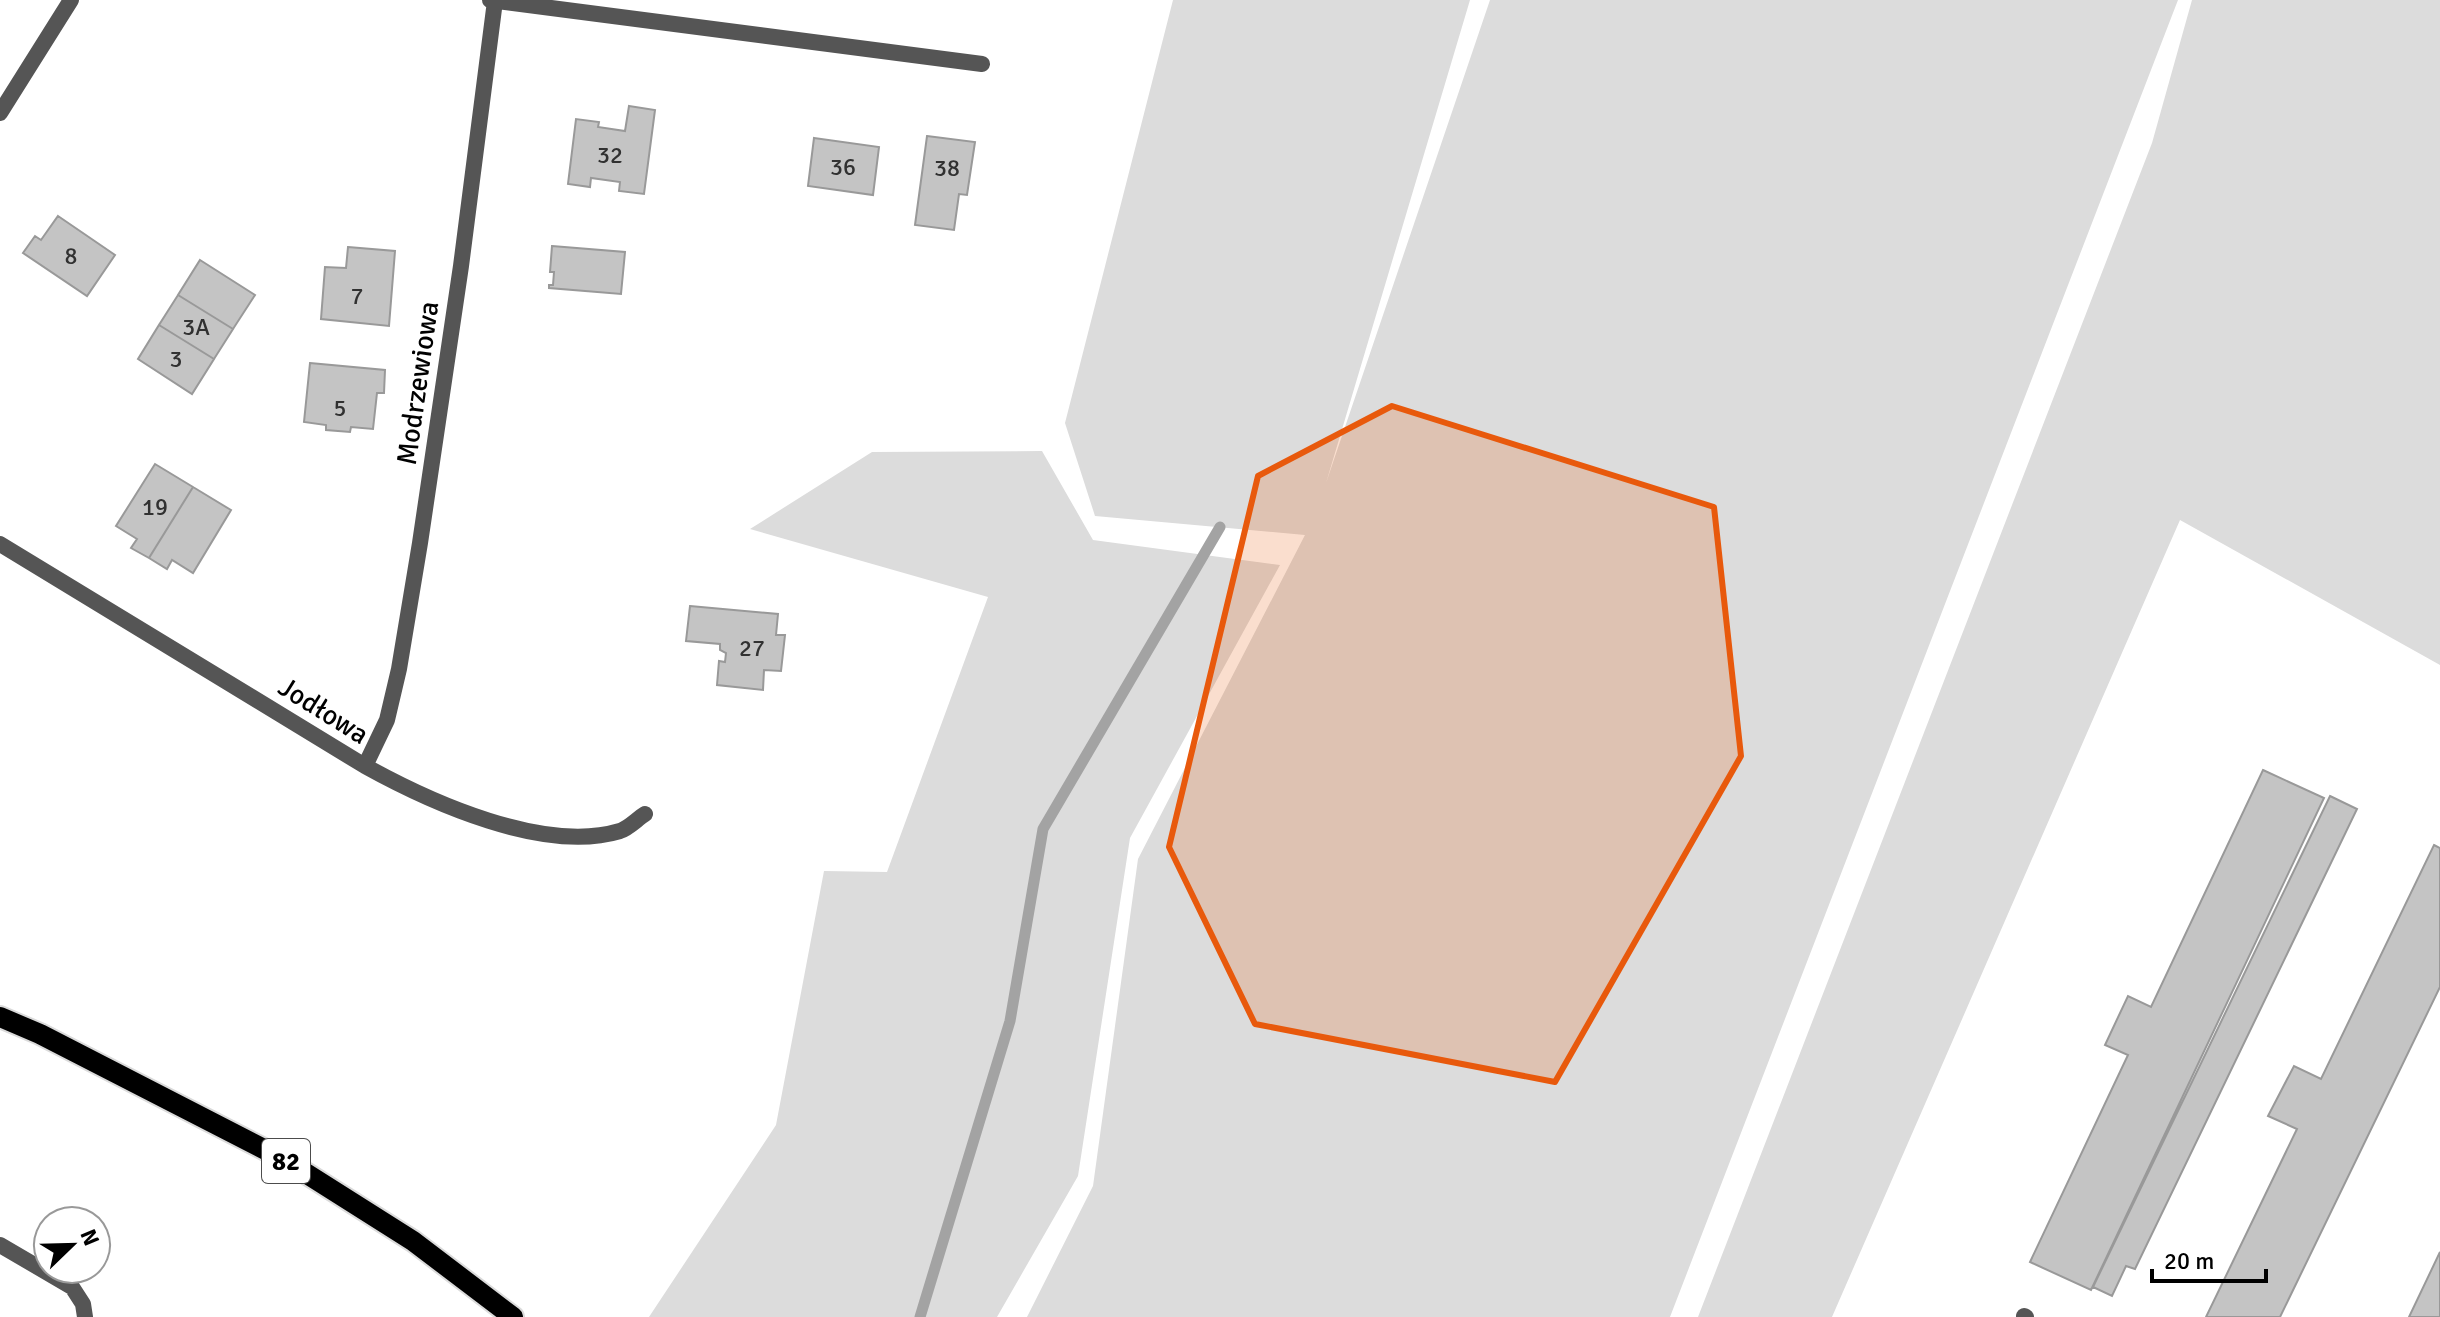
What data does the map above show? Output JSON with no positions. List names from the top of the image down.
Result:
{
  "streets": {
    "main road": ["82"],
    "street": ["Modrzewiowa", "Jodłowa"]
  },
  "crossings": [
    ["Modrzewiowa", "Jodłowa"]
  ],
  "house_numbers": [
    "32",
    "36",
    "38",
    "8",
    "7",
    "3A",
    "3",
    "5",
    "19",
    "27"
  ],
  "scale_bar": "20 m",
  "north": "top right"
}
